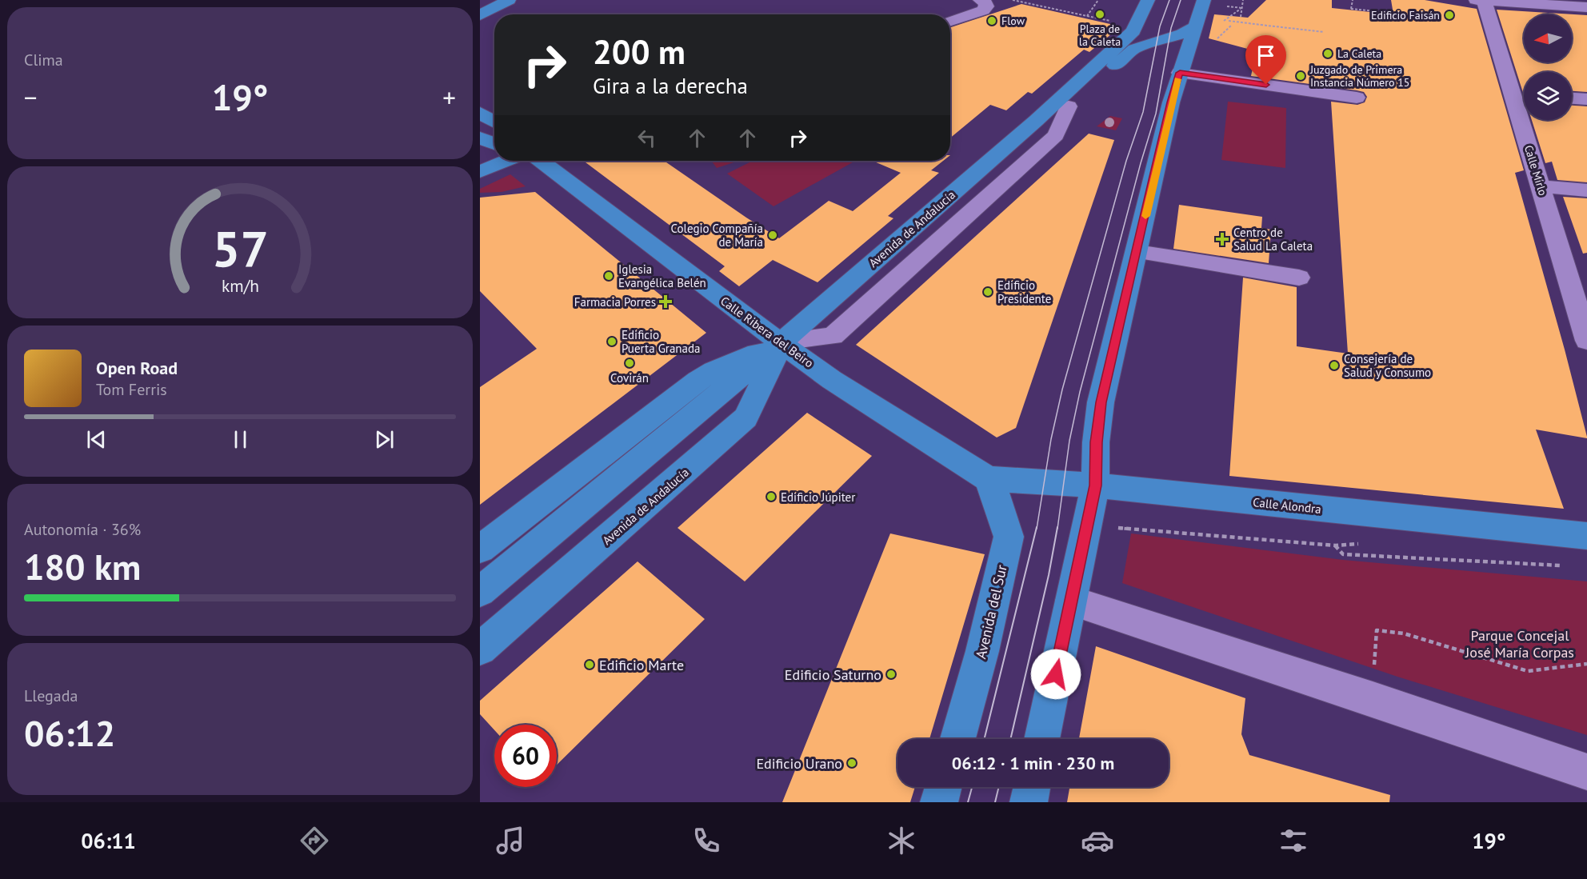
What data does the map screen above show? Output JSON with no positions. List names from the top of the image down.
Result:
{
  "streets": {
    "main road": [
      "Avenida de Andalucía",
      "Calle Ribera del Beiro",
      "Calle Alondra",
      "Avenida del Sur"
    ],
    "street": ["Calle Mirlo"]
  },
  "crossings": [
    ["Avenida de Andalucía", "Calle Ribera del Beiro"],
    ["Calle Ribera del Beiro", "Calle Alondra"],
    ["Calle Ribera del Beiro", "Avenida del Sur"],
    ["Calle Alondra", "Avenida del Sur"]
  ],
  "parks": ["Parque Concejal José María Corpas"],
  "places": {
    "other": [
      "Plaza de la Caleta",
      "Edificio Faisán",
      "Flow",
      "La Caleta",
      "Juzgado de Primera Instancia Número 15",
      "Colegio Compañía de María",
      "Iglesia Evangélica Belén",
      "Edificio Presidente",
      "Edificio Puerta Granada",
      "Covirán",
      "Consejería de Salud y Consumo",
      "Edificio Júpiter",
      "Edificio Marte",
      "Edificio Saturno",
      "Edificio Urano"
    ],
    "health": ["Centro de Salud La Caleta", "Farmacia Porres"]
  },
  "north": "left",
  "page": {
    "tile": [
      "Clima",
      ["Autonomía · 36%", "180 km"],
      ["Llegada", "06:12"]
    ],
    "turn": ["200 m", "Gira a la derecha"],
    "heat": ["−", "19°", "+"],
    "song": ["Open Road", "Tom Ferris"],
    "limit": "60",
    "trip": "06:12 · 1 min · 230 m",
    "tabs": ["06:11", "19°"],
    "gauge": ["57", "km/h"]
  }
}
